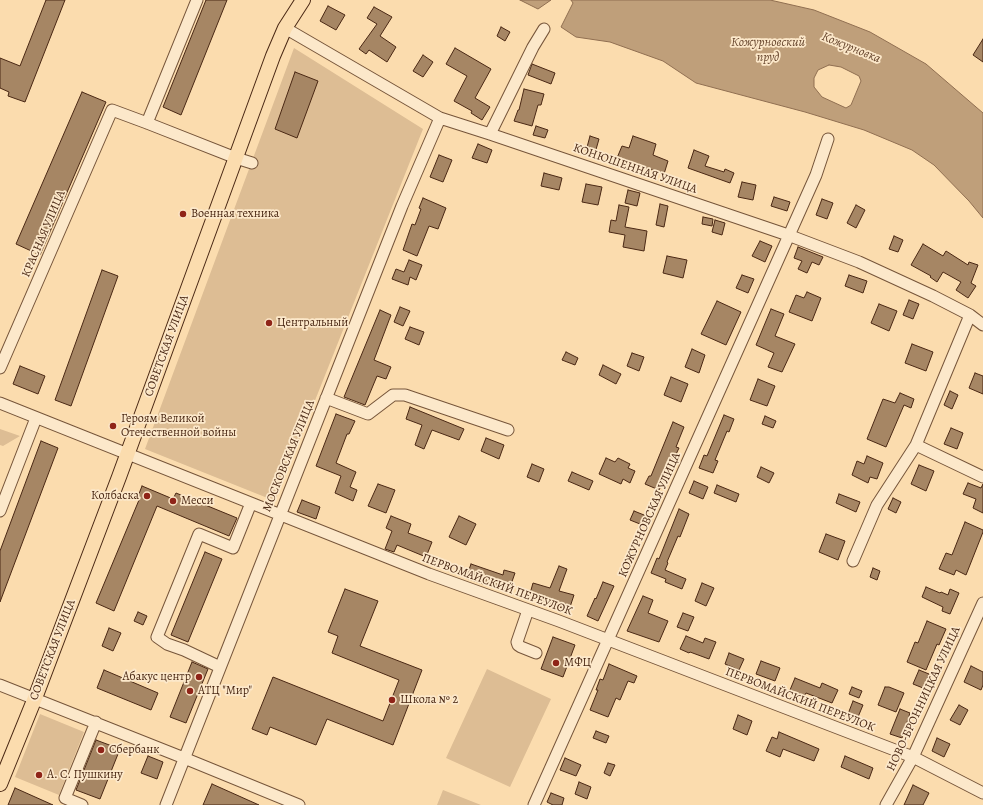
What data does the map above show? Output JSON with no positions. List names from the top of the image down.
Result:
{
  "streets": {
    "main road": ["СОВЕТСКАЯ УЛИЦА"],
    "street": [
      "КОНЮШЕННАЯ УЛИЦА",
      "КРАСНАЯ УЛИЦА",
      "МОСКОВСКАЯ УЛИЦА",
      "КОЖУРНОВСКАЯ УЛИЦА",
      "ПЕРВОМАЙСКИЙ ПЕРЕУЛОК",
      "НОВО-БРОННИЦКАЯ УЛИЦА"
    ]
  },
  "crossings": [
    ["КОНЮШЕННАЯ УЛИЦА", "СОВЕТСКАЯ УЛИЦА"],
    ["КОНЮШЕННАЯ УЛИЦА", "МОСКОВСКАЯ УЛИЦА"],
    ["КОНЮШЕННАЯ УЛИЦА", "КОЖУРНОВСКАЯ УЛИЦА"],
    ["СОВЕТСКАЯ УЛИЦА", "ПЕРВОМАЙСКИЙ ПЕРЕУЛОК"],
    ["МОСКОВСКАЯ УЛИЦА", "ПЕРВОМАЙСКИЙ ПЕРЕУЛОК"],
    ["КОЖУРНОВСКАЯ УЛИЦА", "ПЕРВОМАЙСКИЙ ПЕРЕУЛОК"],
    ["ПЕРВОМАЙСКИЙ ПЕРЕУЛОК", "НОВО-БРОННИЦКАЯ УЛИЦА"]
  ],
  "water": ["Кожурновский пруд", "Кожурновка"],
  "places": [
    "Военная техника",
    "Центральный",
    "Героям Великой Отечественной войны",
    "Колбаска",
    "Месси",
    "МФЦ",
    "Абакус центр",
    "АТЦ \"Мир\"",
    "Школа № 2",
    "Сбербанк",
    "А. С. Пушкину"
  ]
}
